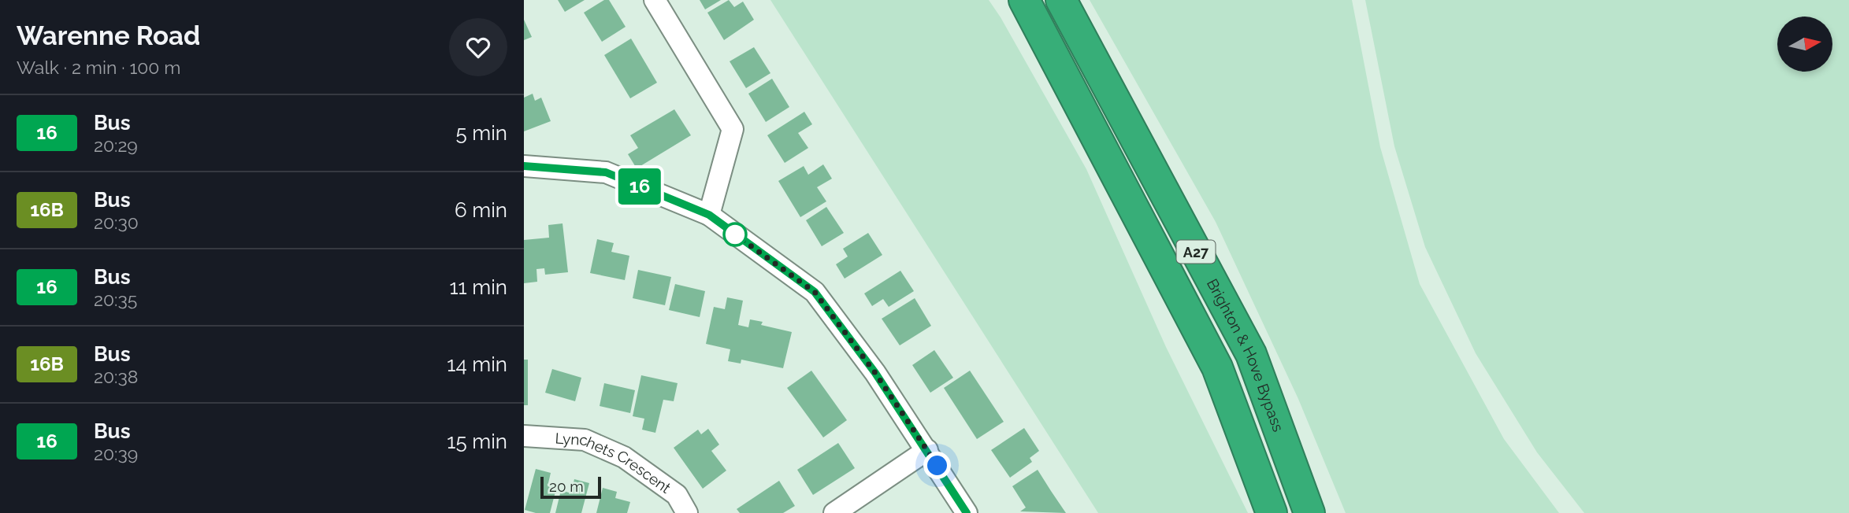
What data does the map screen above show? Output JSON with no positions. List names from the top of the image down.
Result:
{
  "streets": {
    "highway": ["A27", "Brighton & Hove Bypass"],
    "street": ["Lynchets Crescent"]
  },
  "lines": ["bus line 16"],
  "scale_bar": "20 m",
  "north": "right",
  "page": {
    "heading": ["Warenne Road", "Walk · 2 min · 100 m"],
    "on_map": "16",
    "list": [
      {
        "mark": "16",
        "name": "Bus",
        "note": "20:29",
        "value": "5 min"
      },
      {
        "mark": "16B",
        "name": "Bus",
        "note": "20:30",
        "value": "6 min"
      },
      {
        "mark": "16",
        "name": "Bus",
        "note": "20:35",
        "value": "11 min"
      },
      {
        "mark": "16B",
        "name": "Bus",
        "note": "20:38",
        "value": "14 min"
      },
      {
        "mark": "16",
        "name": "Bus",
        "note": "20:39",
        "value": "15 min"
      }
    ],
    "scale": "20 m"
  }
}
